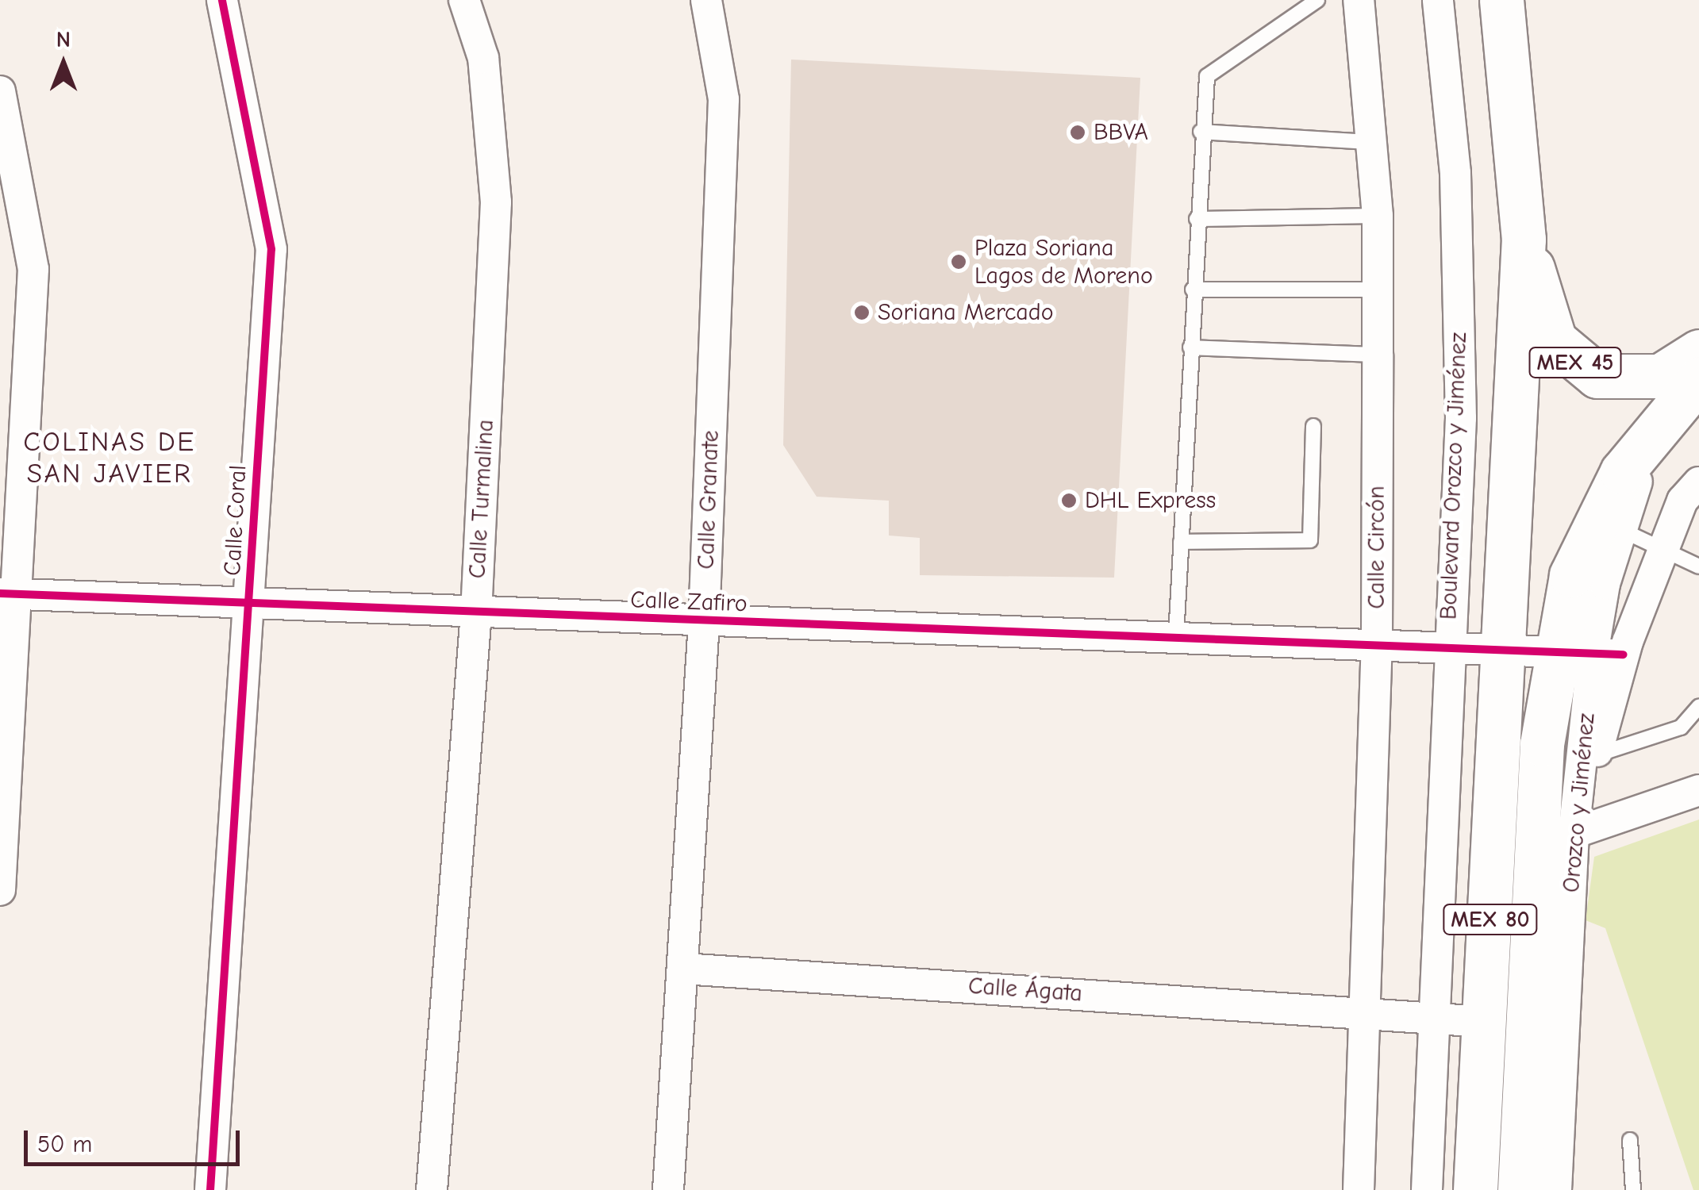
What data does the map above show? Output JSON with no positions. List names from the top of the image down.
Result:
{
  "streets": {
    "highway": ["MEX 45", "Orozco y Jiménez", "MEX 80"],
    "street": [
      "Boulevard Orozco y Jiménez",
      "Calle Turmalina",
      "Calle Granate",
      "Calle Coral",
      "Calle Circón",
      "Calle Zafiro",
      "Calle Ágata"
    ]
  },
  "crossings": [
    ["MEX 45", "MEX 80"],
    ["Boulevard Orozco y Jiménez", "Calle Zafiro"],
    ["Boulevard Orozco y Jiménez", "Calle Ágata"],
    ["Calle Turmalina", "Calle Zafiro"],
    ["Calle Granate", "Calle Zafiro"],
    ["Calle Granate", "Calle Ágata"],
    ["Calle Coral", "Calle Zafiro"],
    ["Calle Circón", "Calle Zafiro"],
    ["Calle Circón", "Calle Ágata"],
    ["Calle Zafiro", "Orozco y Jiménez"],
    ["Calle Zafiro", "MEX 80"],
    ["Orozco y Jiménez", "MEX 80"],
    ["MEX 80", "Calle Ágata"]
  ],
  "districts": ["COLINAS DE SAN JAVIER"],
  "places": [
    "BBVA",
    "Plaza Soriana Lagos de Moreno",
    "Soriana Mercado",
    "DHL Express"
  ],
  "scale_bar": "50 m",
  "north": "top"
}
